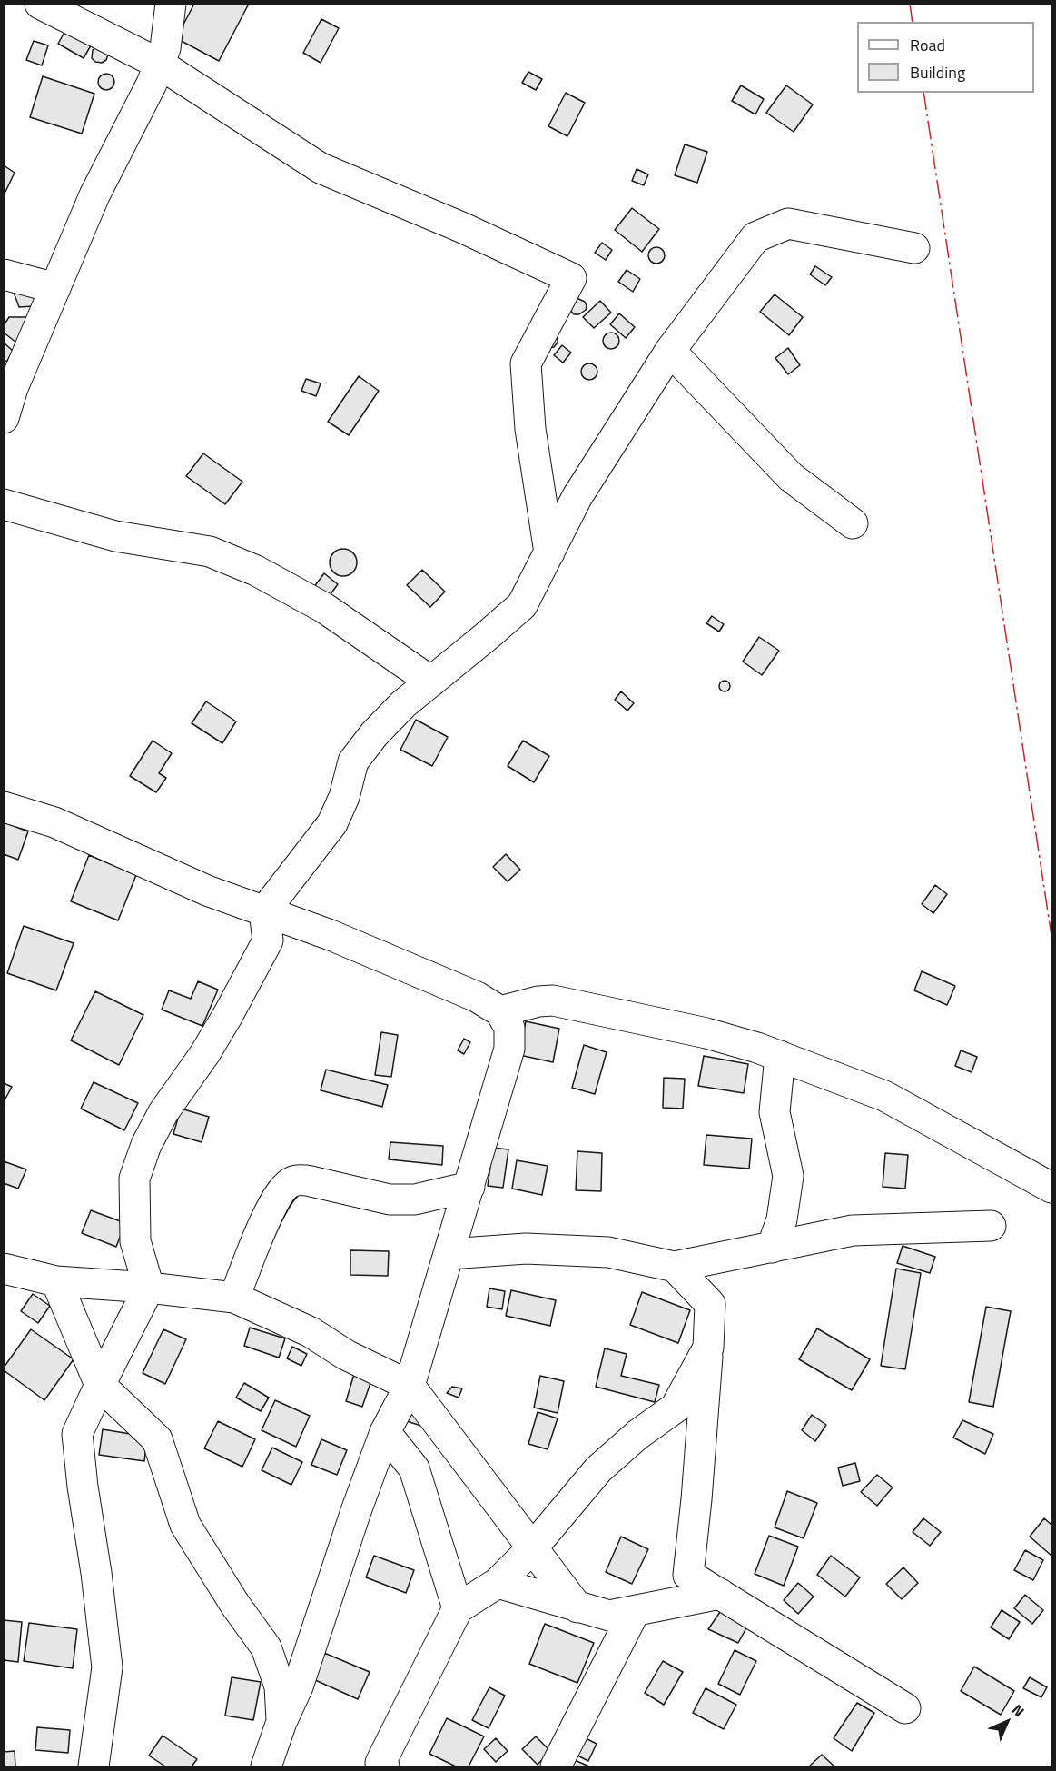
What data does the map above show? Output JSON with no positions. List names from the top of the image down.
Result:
{
  "legend": ["Road", "Building"],
  "north": "top right"
}
